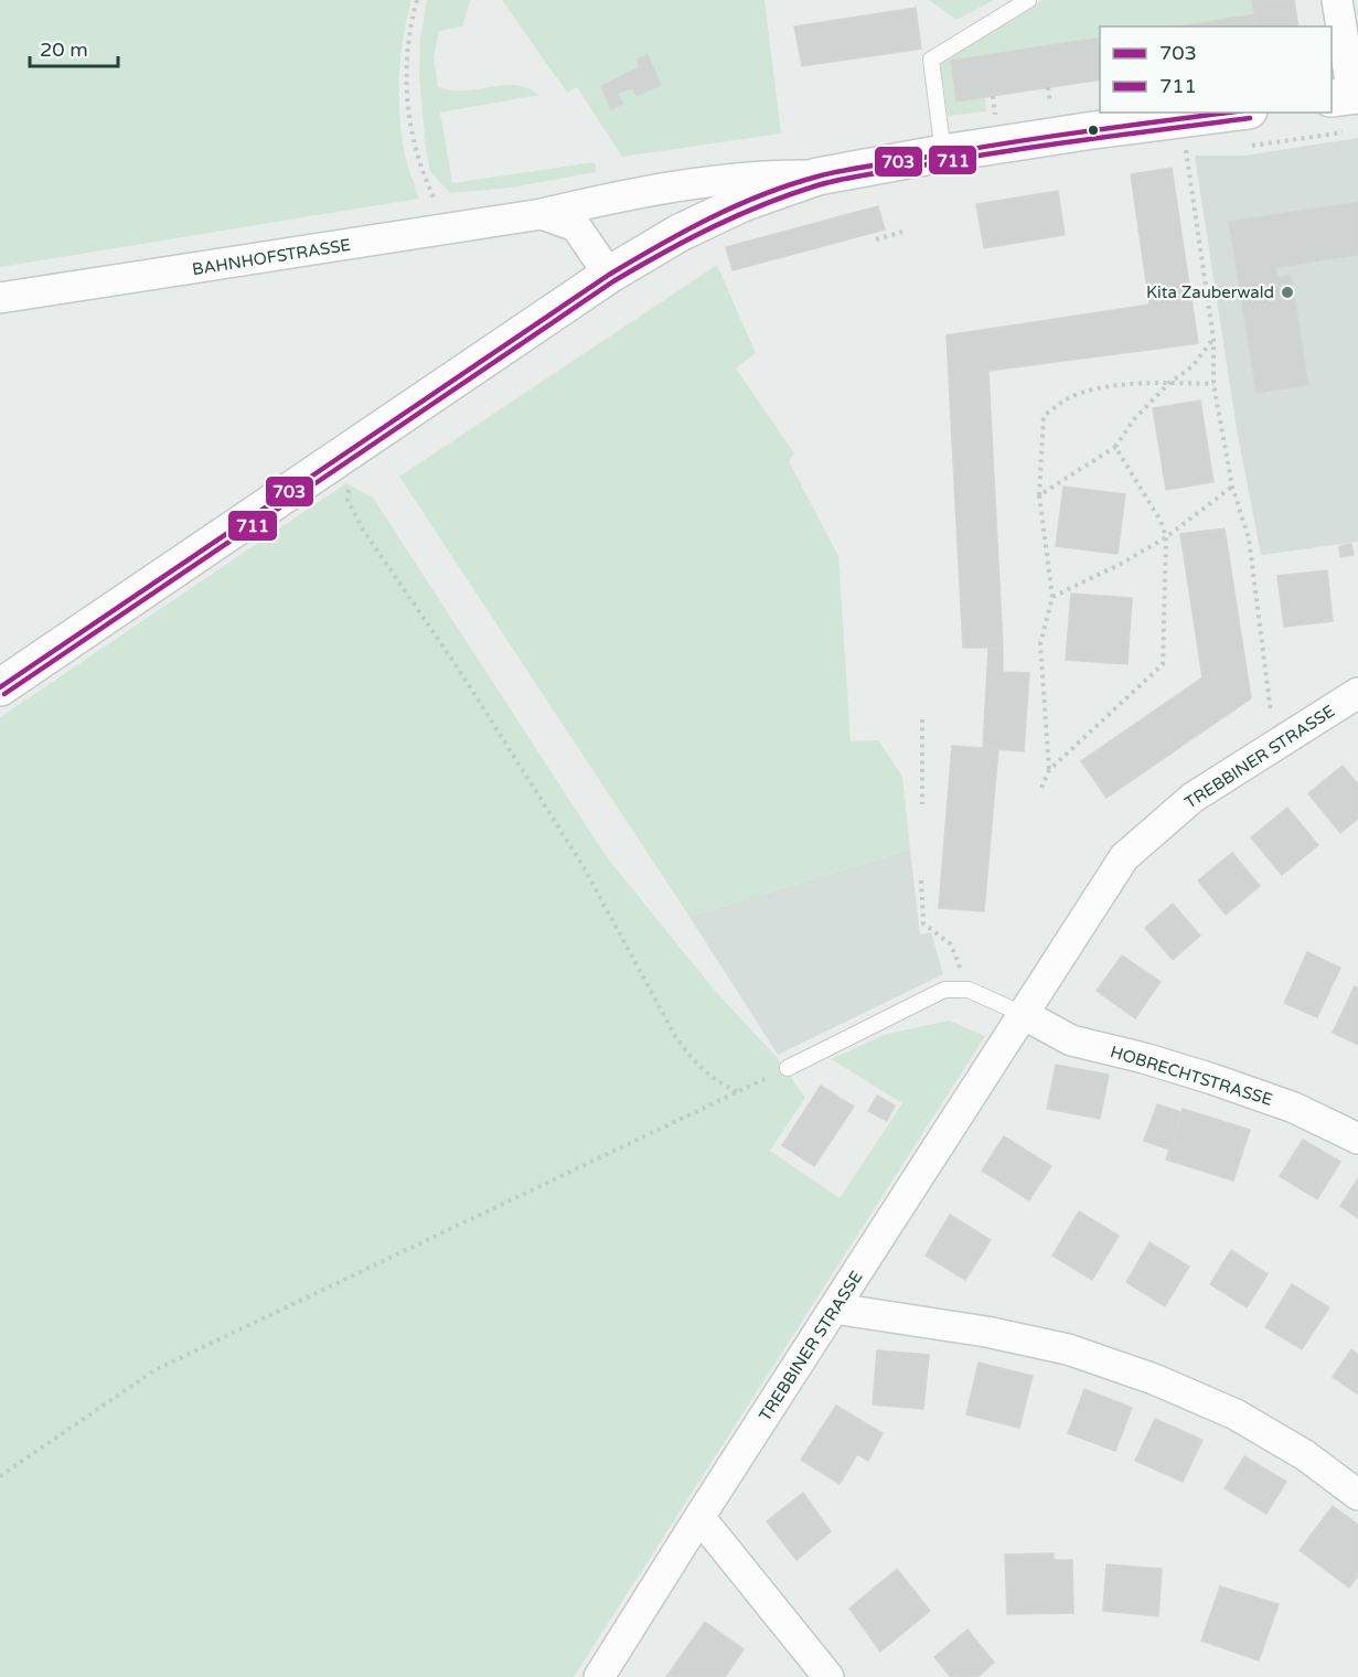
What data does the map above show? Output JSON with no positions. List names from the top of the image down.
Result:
{
  "streets": {
    "main road": ["BAHNHOFSTRASSE"],
    "street": ["TREBBINER STRASSE", "HOBRECHTSTRASSE"]
  },
  "crossings": [
    ["TREBBINER STRASSE", "HOBRECHTSTRASSE"]
  ],
  "places": ["Kita Zauberwald"],
  "lines": ["transit line 703", "transit line 711"],
  "legend": ["703", "711"],
  "scale_bar": "20 m"
}
